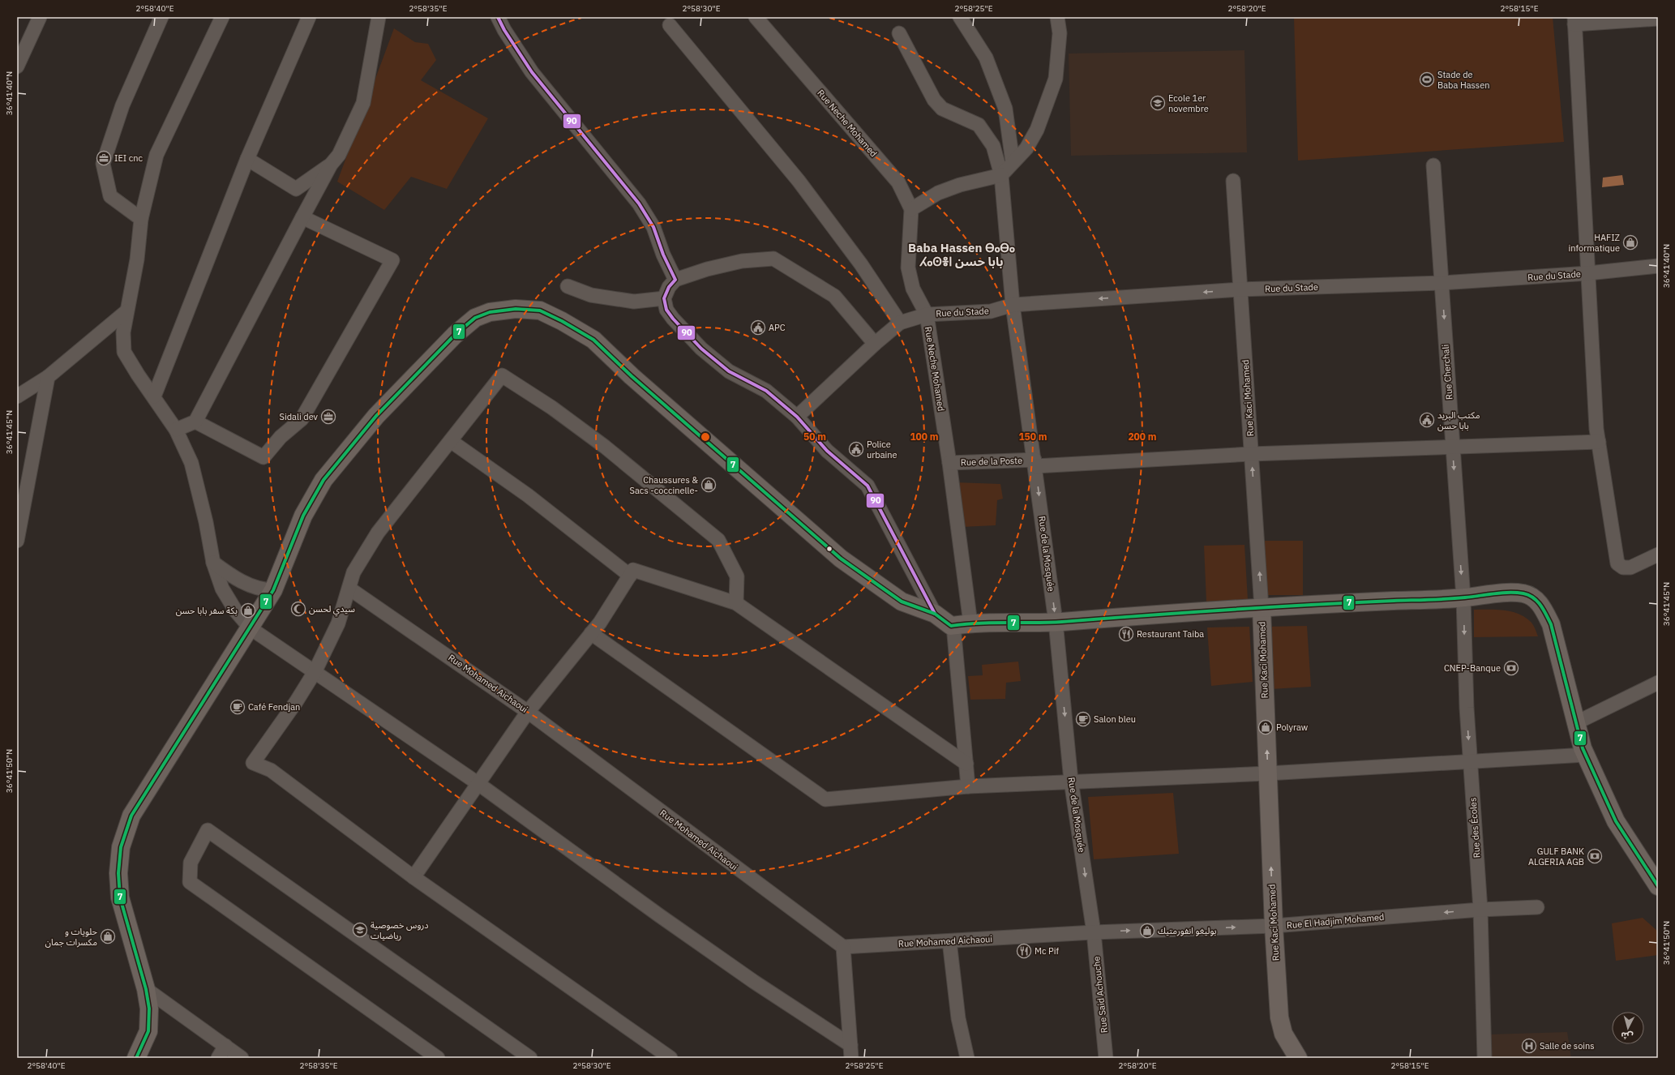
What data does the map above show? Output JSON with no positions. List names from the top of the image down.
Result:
{
  "streets": {
    "main road": ["Rue Kaci Mohamed"],
    "street": [
      "Rue Neche Mohamed",
      "Rue du Stade",
      "Rue Cherchali",
      "Rue de la Poste",
      "Rue de la Mosquée",
      "Rue Mohamed Aichaoui",
      "Rue des Écoles",
      "Rue El Hadjim Mohamed",
      "Rue Said Achouche"
    ]
  },
  "crossings": [
    ["Rue Neche Mohamed", "Rue du Stade"],
    ["Rue Neche Mohamed", "Rue de la Poste"],
    ["Rue du Stade", "Rue Cherchali"],
    ["Rue du Stade", "Rue Kaci Mohamed"],
    ["Rue du Stade", "Rue de la Mosquée"],
    ["Rue Cherchali", "Rue de la Poste"],
    ["Rue Cherchali", "Rue des Écoles"],
    ["Rue Kaci Mohamed", "Rue de la Poste"],
    ["Rue Kaci Mohamed", "Rue El Hadjim Mohamed"],
    ["Rue de la Poste", "Rue de la Mosquée"],
    ["Rue de la Mosquée", "Rue Mohamed Aichaoui"],
    ["Rue de la Mosquée", "Rue El Hadjim Mohamed"],
    ["Rue de la Mosquée", "Rue Said Achouche"],
    ["Rue Mohamed Aichaoui", "Rue El Hadjim Mohamed"],
    ["Rue Mohamed Aichaoui", "Rue Said Achouche"],
    ["Rue des Écoles", "Rue El Hadjim Mohamed"],
    ["Rue El Hadjim Mohamed", "Rue Said Achouche"]
  ],
  "one_way": ["Rue Cherchali", "Rue Kaci Mohamed", "Rue de la Mosquée"],
  "districts": ["Baba Hassen ⴱⴰⴱⴰ ⵃⴰⵙⴻⵏ بابا حسن"],
  "places": {
    "sports": ["Stade de Baba Hassen"],
    "school or university": ["Ecole 1er novembre", "دروس خصوصية رياضيات"],
    "office": ["IEI cnc", "Sidali dev"],
    "shop": [
      "HAFIZ informatique",
      "Chaussures & Sacs -coccinelle-",
      "بكة سفر بابا حسن",
      "Polyraw",
      "بوليغو انفورمتيك",
      "حلويات و مكسرات جمان"
    ],
    "public building": ["APC", "مكتب البريد بابا حسن", "Police urbaine"],
    "mosque": ["سيدي لحسن"],
    "restaurant": ["Restaurant Taiba", "Mc Pif"],
    "bank": ["CNEP-Banque", "GULF BANK ALGERIA AGB"],
    "cafe": ["Café Fendjan", "Salon bleu"],
    "hospital": ["Salle de soins"]
  },
  "lines": ["transit line 90", "transit line 7"],
  "north": "bottom",
  "coordinates": [
    "2°58'40\"E",
    "2°58'35\"E",
    "2°58'30\"E",
    "2°58'25\"E",
    "2°58'20\"E",
    "2°58'15\"E",
    "36°41'40\"N",
    "36°41'45\"N",
    "36°41'50\"N"
  ],
  "rings": [
    "50 m",
    "100 m",
    "150 m",
    "200 m"
  ]
}
